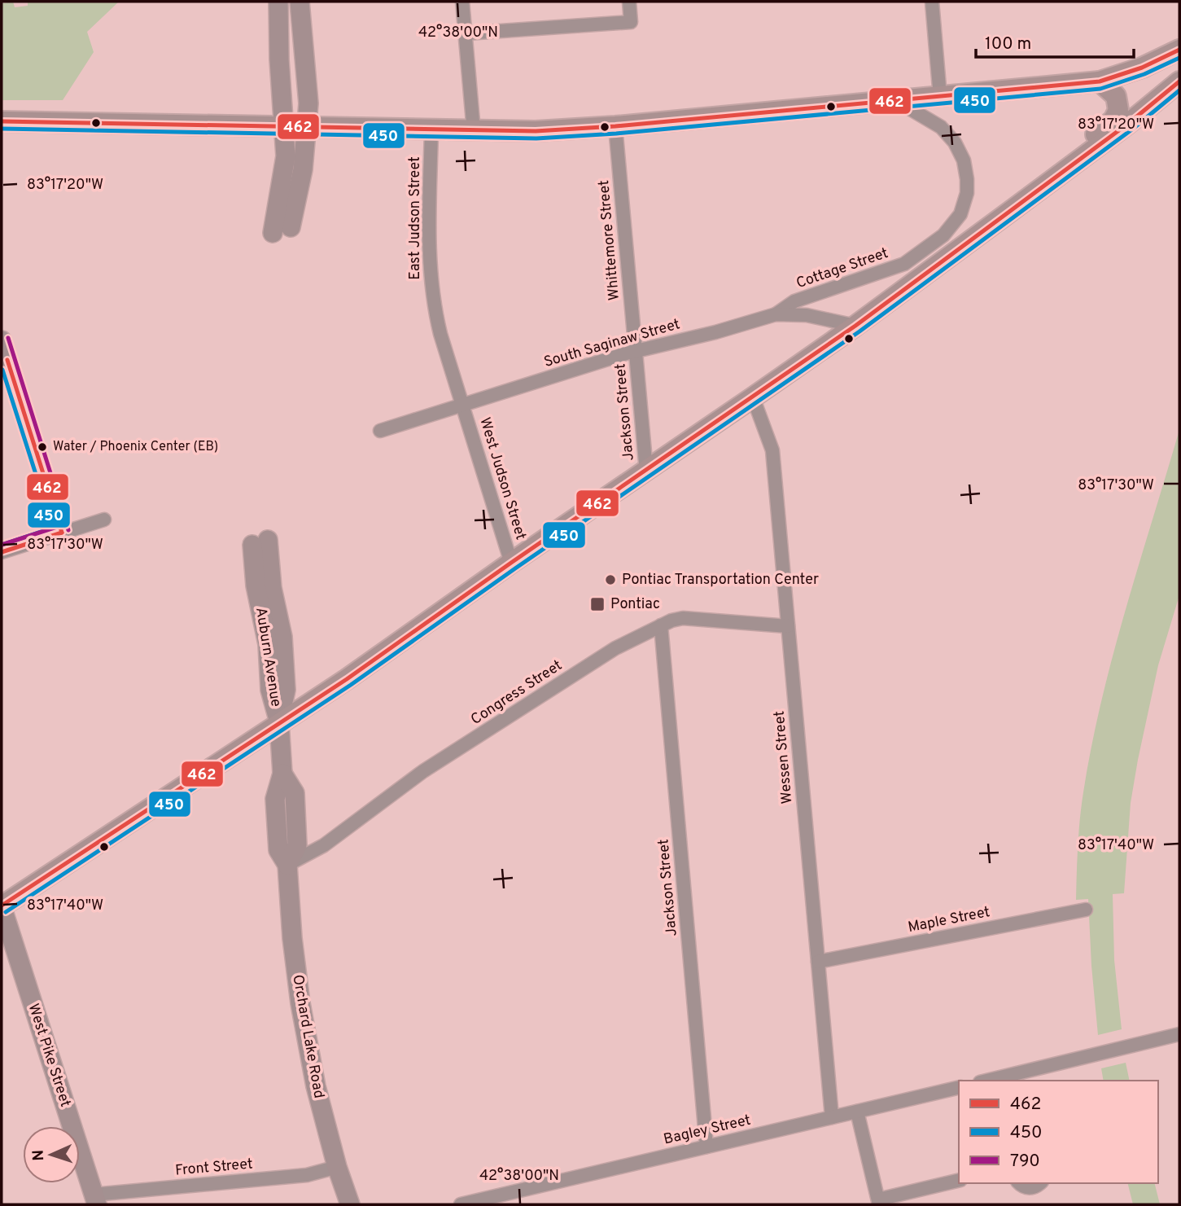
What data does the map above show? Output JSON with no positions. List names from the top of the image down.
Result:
{
  "streets": {
    "main road": ["Auburn Avenue", "Orchard Lake Road", "West Pike Street"],
    "street": [
      "East Judson Street",
      "Whittemore Street",
      "Cottage Street",
      "South Saginaw Street",
      "Jackson Street",
      "West Judson Street",
      "Congress Street",
      "Wessen Street",
      "Maple Street",
      "Bagley Street",
      "Front Street"
    ]
  },
  "crossings": [
    ["East Judson Street", "South Saginaw Street"],
    ["East Judson Street", "West Judson Street"],
    ["Whittemore Street", "South Saginaw Street"],
    ["Whittemore Street", "Jackson Street"],
    ["Cottage Street", "South Saginaw Street"],
    ["South Saginaw Street", "Jackson Street"],
    ["South Saginaw Street", "West Judson Street"],
    ["Jackson Street", "Congress Street"],
    ["Jackson Street", "Bagley Street"],
    ["Auburn Avenue", "Orchard Lake Road"],
    ["Congress Street", "Wessen Street"],
    ["Congress Street", "Orchard Lake Road"],
    ["Wessen Street", "Maple Street"],
    ["Wessen Street", "Bagley Street"],
    ["Orchard Lake Road", "Front Street"],
    ["West Pike Street", "Front Street"]
  ],
  "places": {
    "other": ["Water / Phoenix Center (EB)", "Pontiac Transportation Center"],
    "transit": ["Pontiac"]
  },
  "lines": ["transit line 462", "transit line 450", "transit line 790"],
  "legend": ["462", "450", "790"],
  "scale_bar": "100 m",
  "north": "left",
  "coordinates": [
    "42°38'00\"N",
    "83°17'20\"W",
    "83°17'30\"W",
    "83°17'40\"W"
  ]
}
